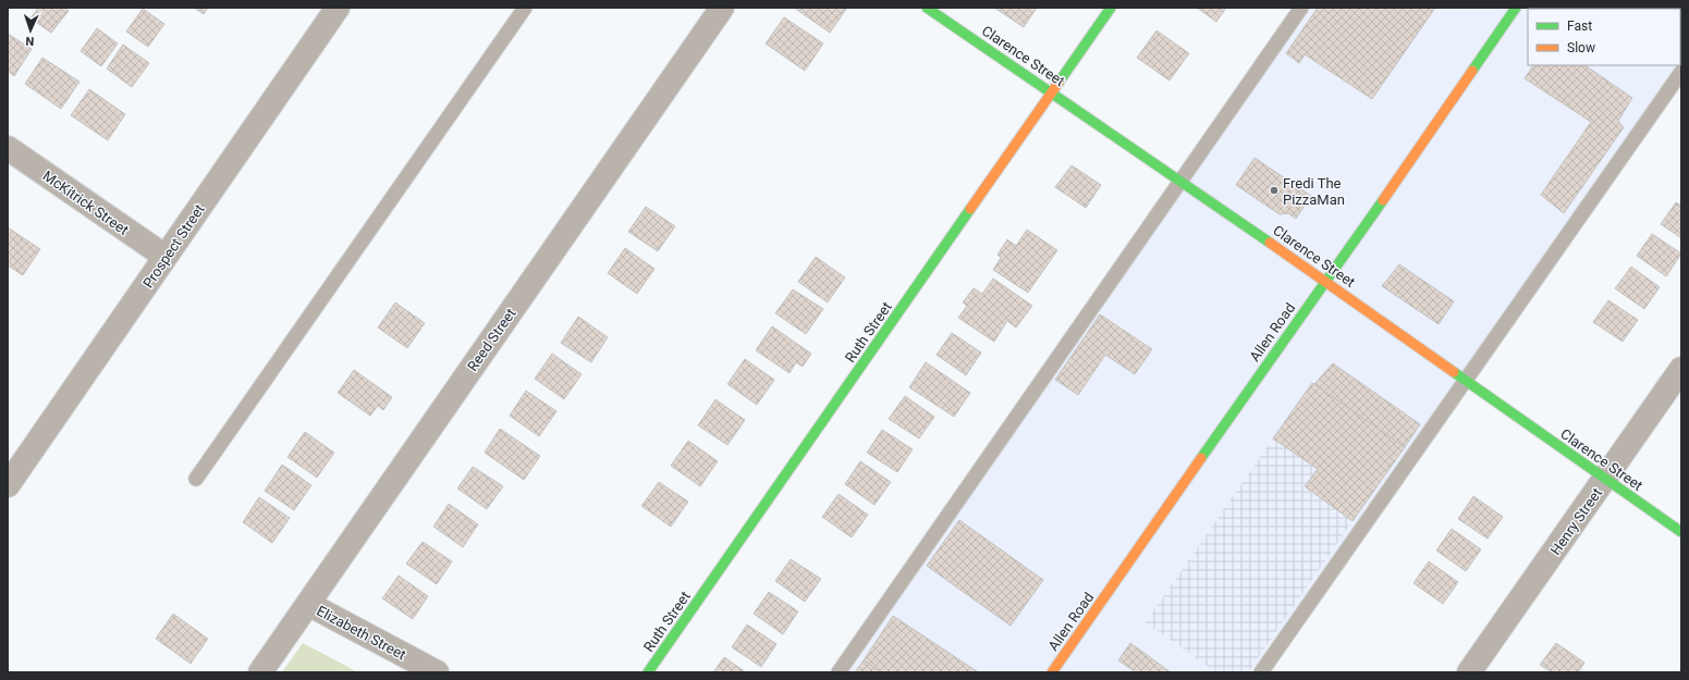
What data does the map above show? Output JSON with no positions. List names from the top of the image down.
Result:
{
  "streets": {
    "street": [
      "Clarence Street",
      "McKitrick Street",
      "Prospect Street",
      "Ruth Street",
      "Allen Road",
      "Reed Street",
      "Henry Street",
      "Elizabeth Street"
    ]
  },
  "crossings": [
    ["Clarence Street", "Ruth Street"],
    ["Clarence Street", "Allen Road"],
    ["Clarence Street", "Henry Street"],
    ["McKitrick Street", "Prospect Street"],
    ["Reed Street", "Elizabeth Street"]
  ],
  "places": ["Fredi The PizzaMan"],
  "legend": ["Fast", "Slow"],
  "north": "bottom"
}
